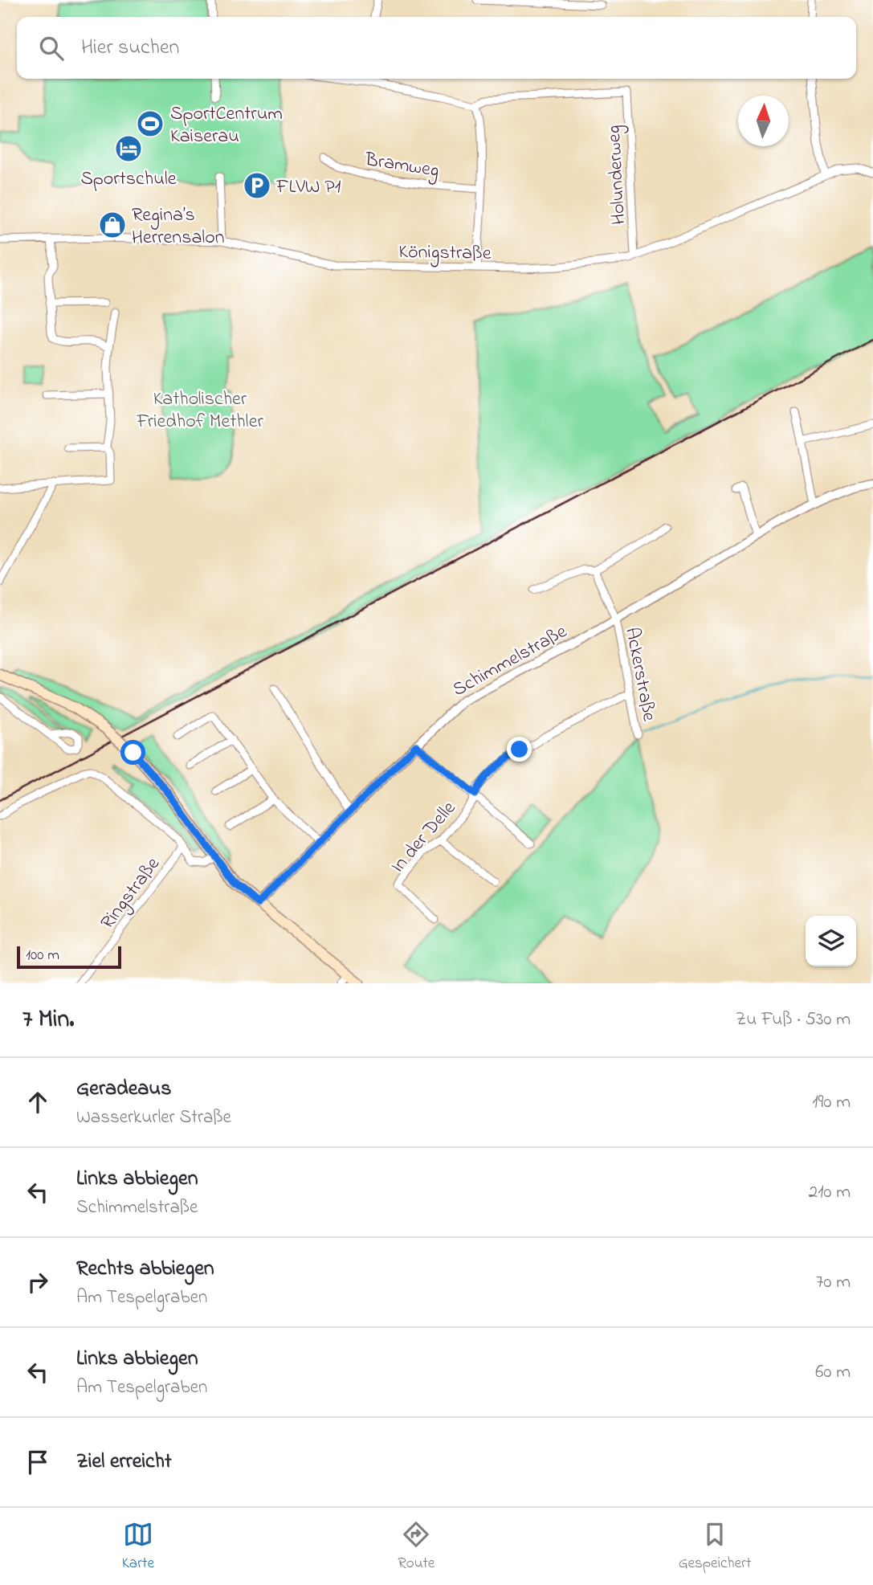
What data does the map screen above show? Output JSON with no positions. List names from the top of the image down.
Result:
{
  "streets": {
    "street": [
      "Bramweg",
      "Holunderweg",
      "Königstraße",
      "Schimmelstraße",
      "Ackerstraße",
      "In der Delle",
      "Ringstraße"
    ]
  },
  "crossings": [
    ["Holunderweg", "Königstraße"],
    ["Schimmelstraße", "Ackerstraße"],
    ["Ackerstraße", "In der Delle"]
  ],
  "parks": ["Katholischer Friedhof Methler"],
  "places": {
    "sports": ["SportCentrum Kaiserau"],
    "hotel": ["Sportschule"],
    "parking": ["FLVW P1"],
    "shop": ["Regina’s Herrensalon"]
  },
  "scale_bar": "100 m",
  "north": "top",
  "page": {
    "search": "Hier suchen",
    "scale": "100 m",
    "heading": ["7 Min.", "Zu Fuß · 530 m"],
    "list": [
      ["Geradeaus", "Wasserkurler Straße", "190 m"],
      ["Links abbiegen", "Schimmelstraße", "210 m"],
      ["Rechts abbiegen", "Am Tespelgraben", "70 m"],
      ["Links abbiegen", "Am Tespelgraben", "60 m"],
      "Ziel erreicht"
    ],
    "nav": ["Karte", "Route", "Gespeichert"]
  }
}
